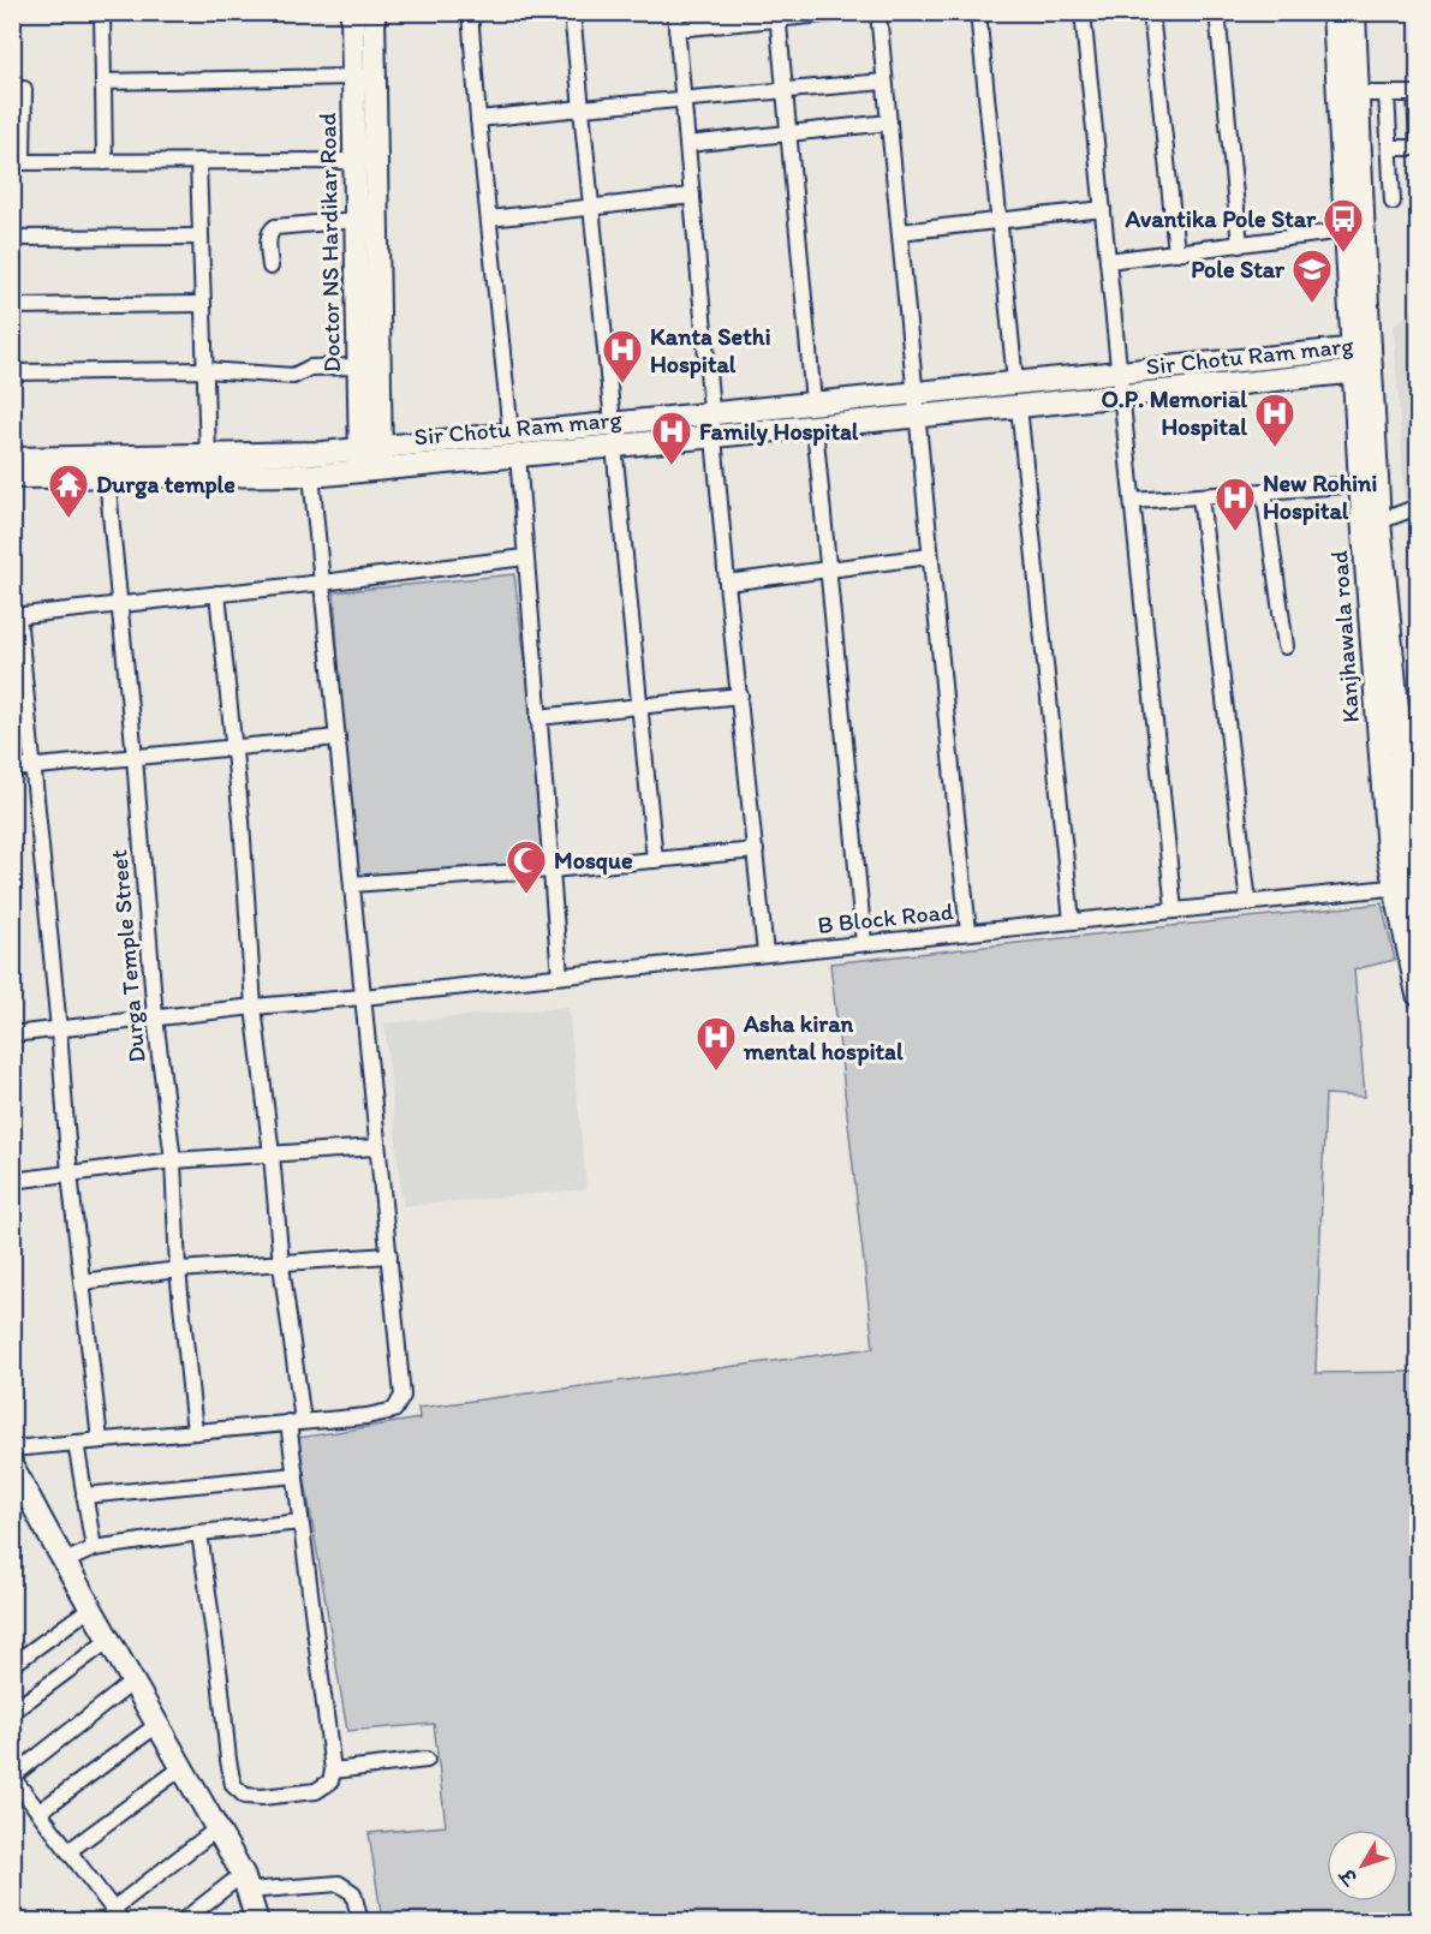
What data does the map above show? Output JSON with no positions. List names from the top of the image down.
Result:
{
  "streets": {
    "street": [
      "Doctor NS Hardikar Road",
      "Sir Chotu Ram marg",
      "Kanjhawala road",
      "B Block Road",
      "Durga Temple Street"
    ]
  },
  "crossings": [
    ["Doctor NS Hardikar Road", "Sir Chotu Ram marg"],
    ["Sir Chotu Ram marg", "Kanjhawala road"],
    ["Sir Chotu Ram marg", "Durga Temple Street"],
    ["Kanjhawala road", "B Block Road"],
    ["B Block Road", "Durga Temple Street"]
  ],
  "places": {
    "bus stop": ["Avantika Pole Star"],
    "school or university": ["Pole Star"],
    "hospital": [
      "Kanta Sethi Hospital",
      "O.P. Memorial Hospital",
      "Family Hospital",
      "New Rohini Hospital",
      "Asha kiran mental hospital"
    ],
    "temple": ["Durga temple"],
    "mosque": ["Mosque"]
  },
  "north": "bottom left"
}
